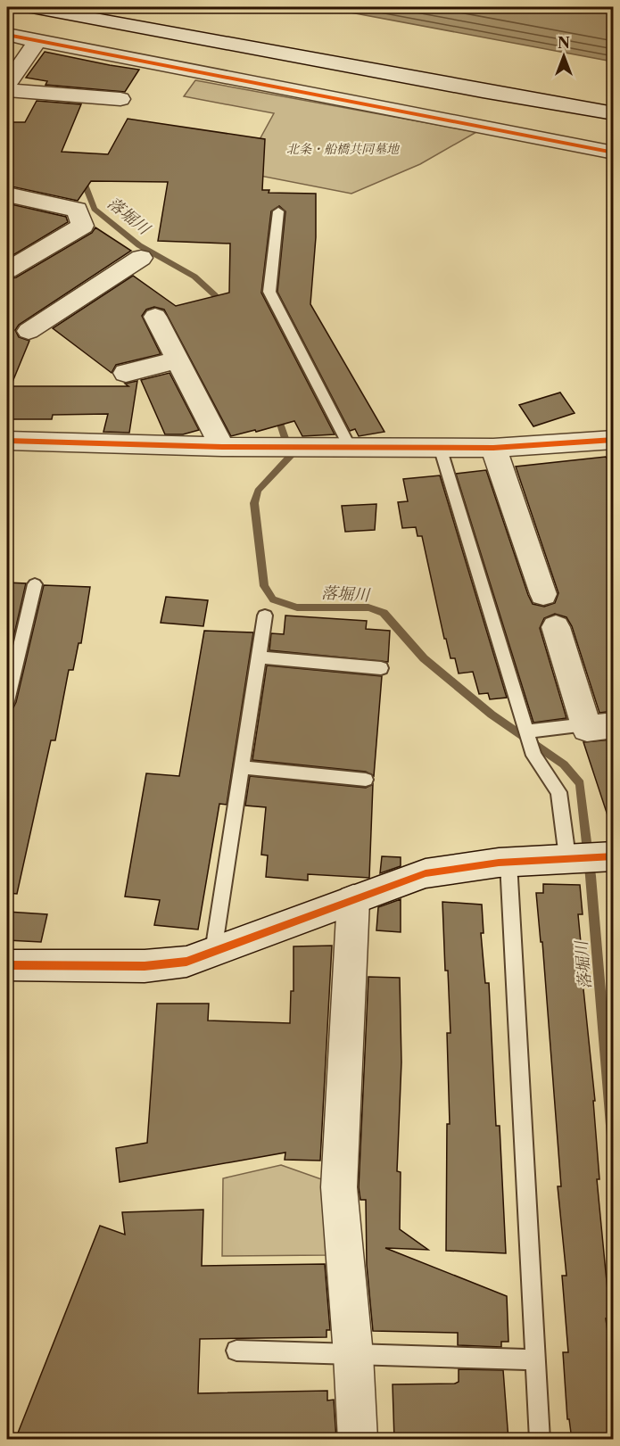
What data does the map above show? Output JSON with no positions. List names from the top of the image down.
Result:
{
  "water": ["落堀川"],
  "parks": ["北条・船橋共同墓地"],
  "north": "top"
}
